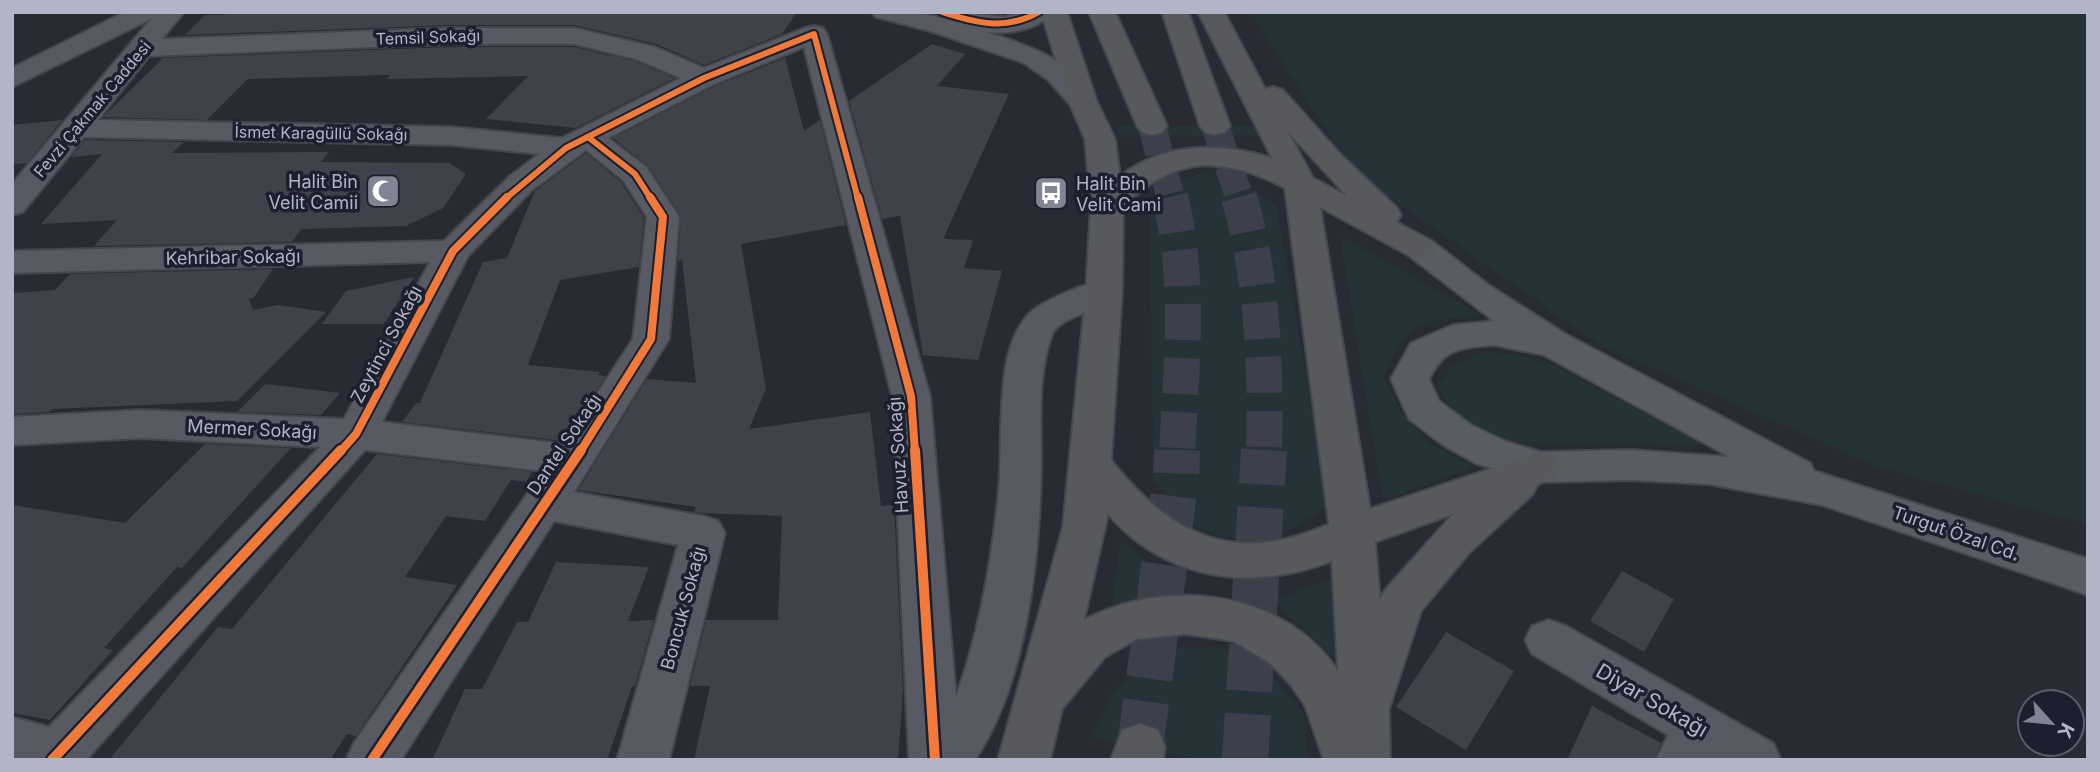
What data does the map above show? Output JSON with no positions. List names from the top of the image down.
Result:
{
  "streets": {
    "main road": ["Turgut Özal Cd."],
    "street": [
      "Temsil Sokağı",
      "Fevzi Çakmak Caddesi",
      "İsmet Karagüllü Sokağı",
      "Kehribar Sokağı",
      "Zeytinci Sokağı",
      "Mermer Sokağı",
      "Dantel Sokağı",
      "Havuz Sokağı",
      "Boncuk Sokağı",
      "Diyar Sokağı"
    ]
  },
  "crossings": [
    ["Temsil Sokağı", "Fevzi Çakmak Caddesi"],
    ["Temsil Sokağı", "Zeytinci Sokağı"],
    ["Fevzi Çakmak Caddesi", "İsmet Karagüllü Sokağı"],
    ["İsmet Karagüllü Sokağı", "Zeytinci Sokağı"],
    ["İsmet Karagüllü Sokağı", "Dantel Sokağı"],
    ["Kehribar Sokağı", "Zeytinci Sokağı"],
    ["Zeytinci Sokağı", "Mermer Sokağı"],
    ["Zeytinci Sokağı", "Dantel Sokağı"],
    ["Zeytinci Sokağı", "Havuz Sokağı"],
    ["Mermer Sokağı", "Dantel Sokağı"],
    ["Dantel Sokağı", "Boncuk Sokağı"]
  ],
  "places": {
    "mosque": ["Halit Bin Velit Camii"],
    "bus stop": ["Halit Bin Velit Cami"]
  },
  "north": "bottom right"
}
